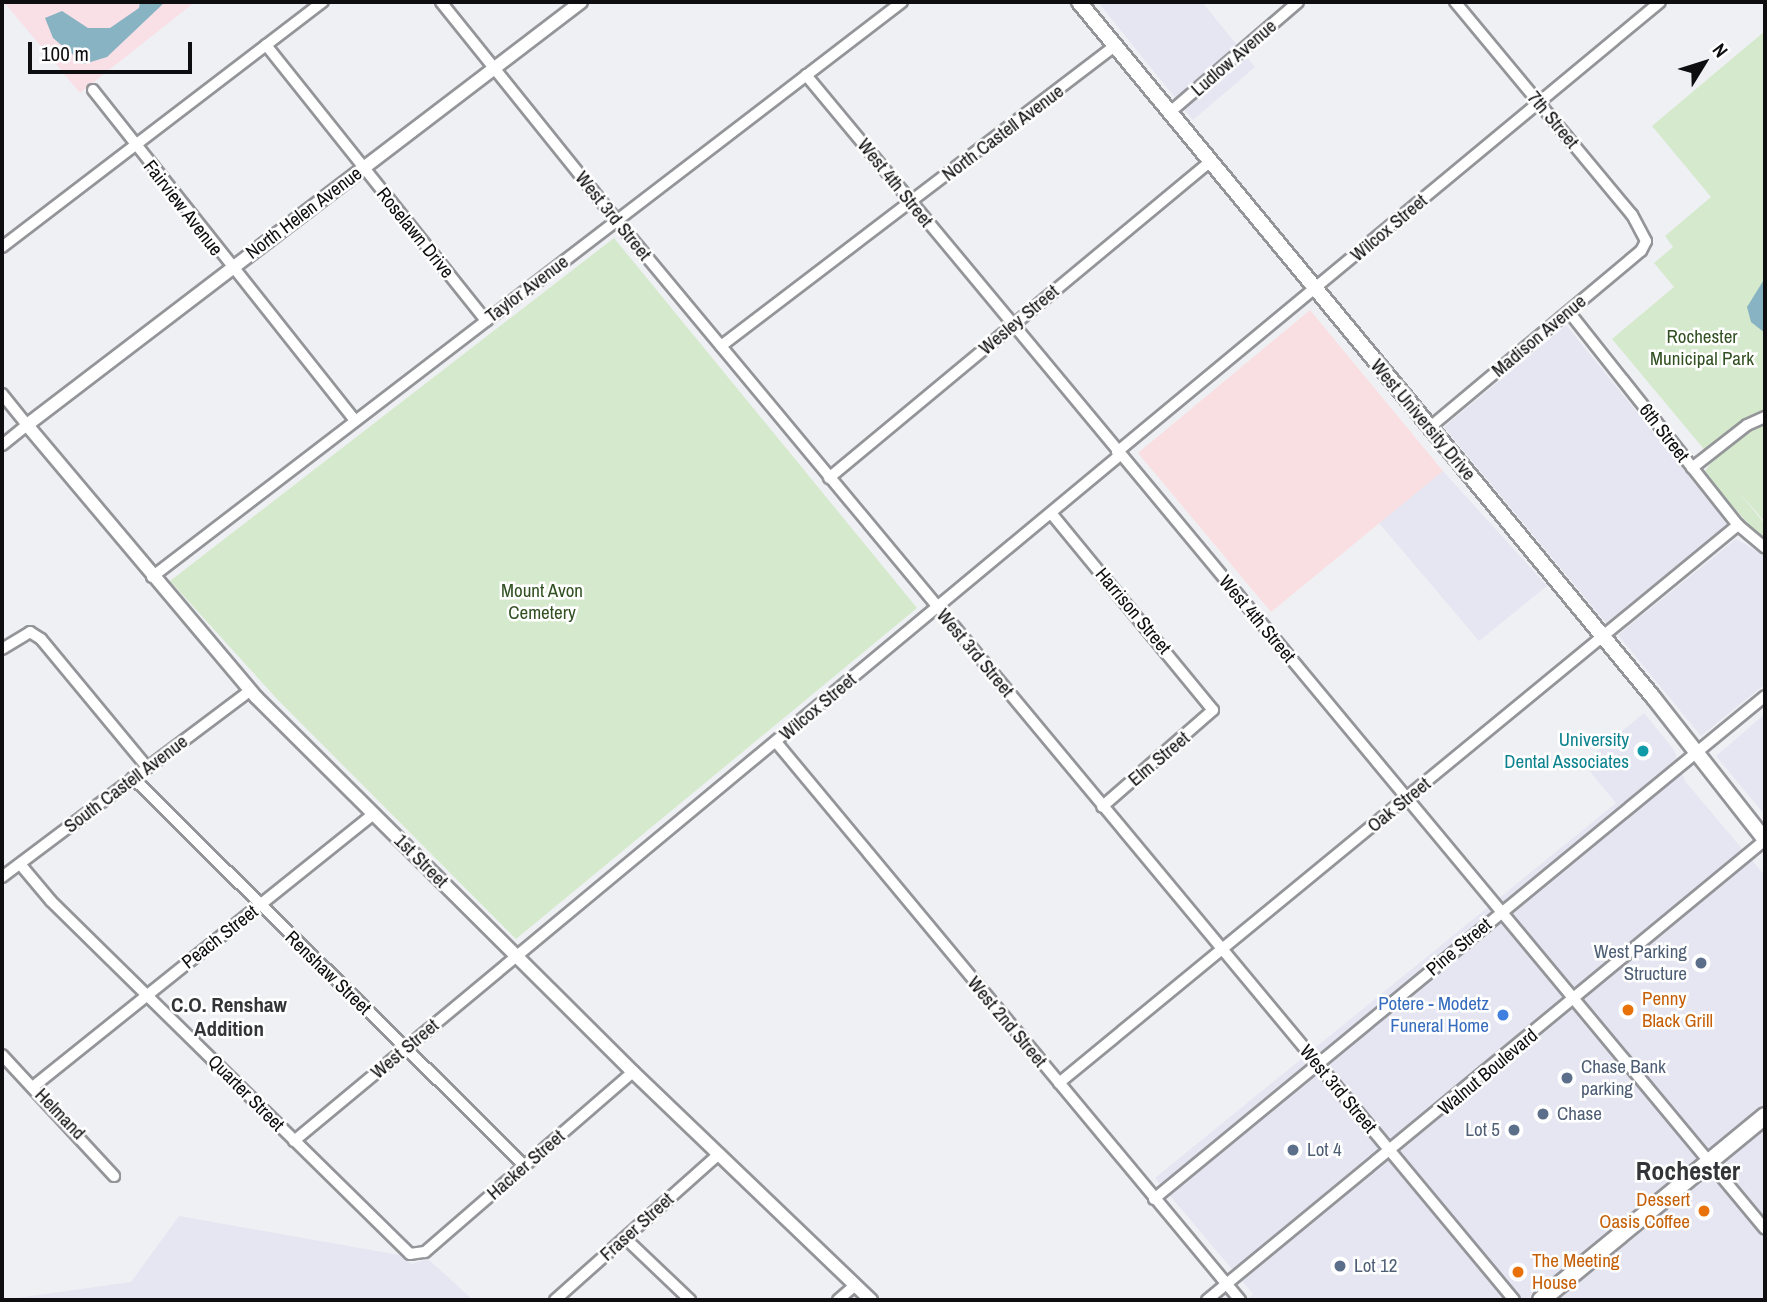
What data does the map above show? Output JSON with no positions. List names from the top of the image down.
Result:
{
  "streets": {
    "main road": ["West University Drive"],
    "street": [
      "Ludlow Avenue",
      "7th Street",
      "North Castell Avenue",
      "West 4th Street",
      "Fairview Avenue",
      "North Helen Avenue",
      "West 3rd Street",
      "Wilcox Street",
      "Roselawn Drive",
      "Taylor Avenue",
      "Wesley Street",
      "Madison Avenue",
      "6th Street",
      "Harrison Street",
      "Elm Street",
      "South Castell Avenue",
      "Oak Street",
      "1st Street",
      "Peach Street",
      "Pine Street",
      "Renshaw Street",
      "West 2nd Street",
      "West Street",
      "Walnut Boulevard",
      "Quarter Street",
      "Helmand",
      "Hacker Street",
      "Fraser Street"
    ]
  },
  "crossings": [
    ["Ludlow Avenue", "West University Drive"],
    ["7th Street", "Wilcox Street"],
    ["7th Street", "Madison Avenue"],
    ["North Castell Avenue", "West 4th Street"],
    ["North Castell Avenue", "West 3rd Street"],
    ["North Castell Avenue", "West University Drive"],
    ["West 4th Street", "Wilcox Street"],
    ["West 4th Street", "Taylor Avenue"],
    ["West 4th Street", "Wesley Street"],
    ["West 4th Street", "Oak Street"],
    ["West 4th Street", "Pine Street"],
    ["West 4th Street", "Walnut Boulevard"],
    ["Fairview Avenue", "North Helen Avenue"],
    ["Fairview Avenue", "Taylor Avenue"],
    ["North Helen Avenue", "West 3rd Street"],
    ["North Helen Avenue", "Roselawn Drive"],
    ["North Helen Avenue", "1st Street"],
    ["West 3rd Street", "Wilcox Street"],
    ["West 3rd Street", "Taylor Avenue"],
    ["West 3rd Street", "Wesley Street"],
    ["West 3rd Street", "Elm Street"],
    ["West 3rd Street", "Oak Street"],
    ["West 3rd Street", "Pine Street"],
    ["West 3rd Street", "Walnut Boulevard"],
    ["Wilcox Street", "West University Drive"],
    ["Wilcox Street", "Harrison Street"],
    ["Wilcox Street", "1st Street"],
    ["Wilcox Street", "West 2nd Street"],
    ["Wilcox Street", "West Street"],
    ["Roselawn Drive", "Taylor Avenue"],
    ["Taylor Avenue", "1st Street"],
    ["Wesley Street", "West University Drive"],
    ["Madison Avenue", "West University Drive"],
    ["Madison Avenue", "6th Street"],
    ["West University Drive", "Oak Street"],
    ["West University Drive", "Pine Street"],
    ["West University Drive", "Walnut Boulevard"],
    ["6th Street", "Oak Street"],
    ["Harrison Street", "Elm Street"],
    ["South Castell Avenue", "1st Street"],
    ["South Castell Avenue", "Renshaw Street"],
    ["South Castell Avenue", "Quarter Street"],
    ["Oak Street", "West 2nd Street"],
    ["1st Street", "Peach Street"],
    ["1st Street", "West Street"],
    ["1st Street", "Hacker Street"],
    ["1st Street", "Fraser Street"],
    ["Peach Street", "Renshaw Street"],
    ["Peach Street", "Quarter Street"],
    ["Peach Street", "Helmand"],
    ["Pine Street", "West 2nd Street"],
    ["Renshaw Street", "West Street"],
    ["Renshaw Street", "Hacker Street"],
    ["West 2nd Street", "Walnut Boulevard"],
    ["West Street", "Quarter Street"],
    ["Quarter Street", "Hacker Street"]
  ],
  "districts": ["C.O. Renshaw Addition", "Rochester"],
  "parks": ["Rochester Municipal Park", "Mount Avon Cemetery"],
  "places": [
    "University Dental Associates",
    "West Parking Structure",
    "Penny Black Grill",
    "Potere - Modetz Funeral Home",
    "Chase Bank parking",
    "Chase",
    "Lot 5",
    "Lot 4",
    "Dessert Oasis Coffee",
    "Lot 12",
    "The Meeting House"
  ],
  "scale_bar": "100 m",
  "north": "top right"
}
